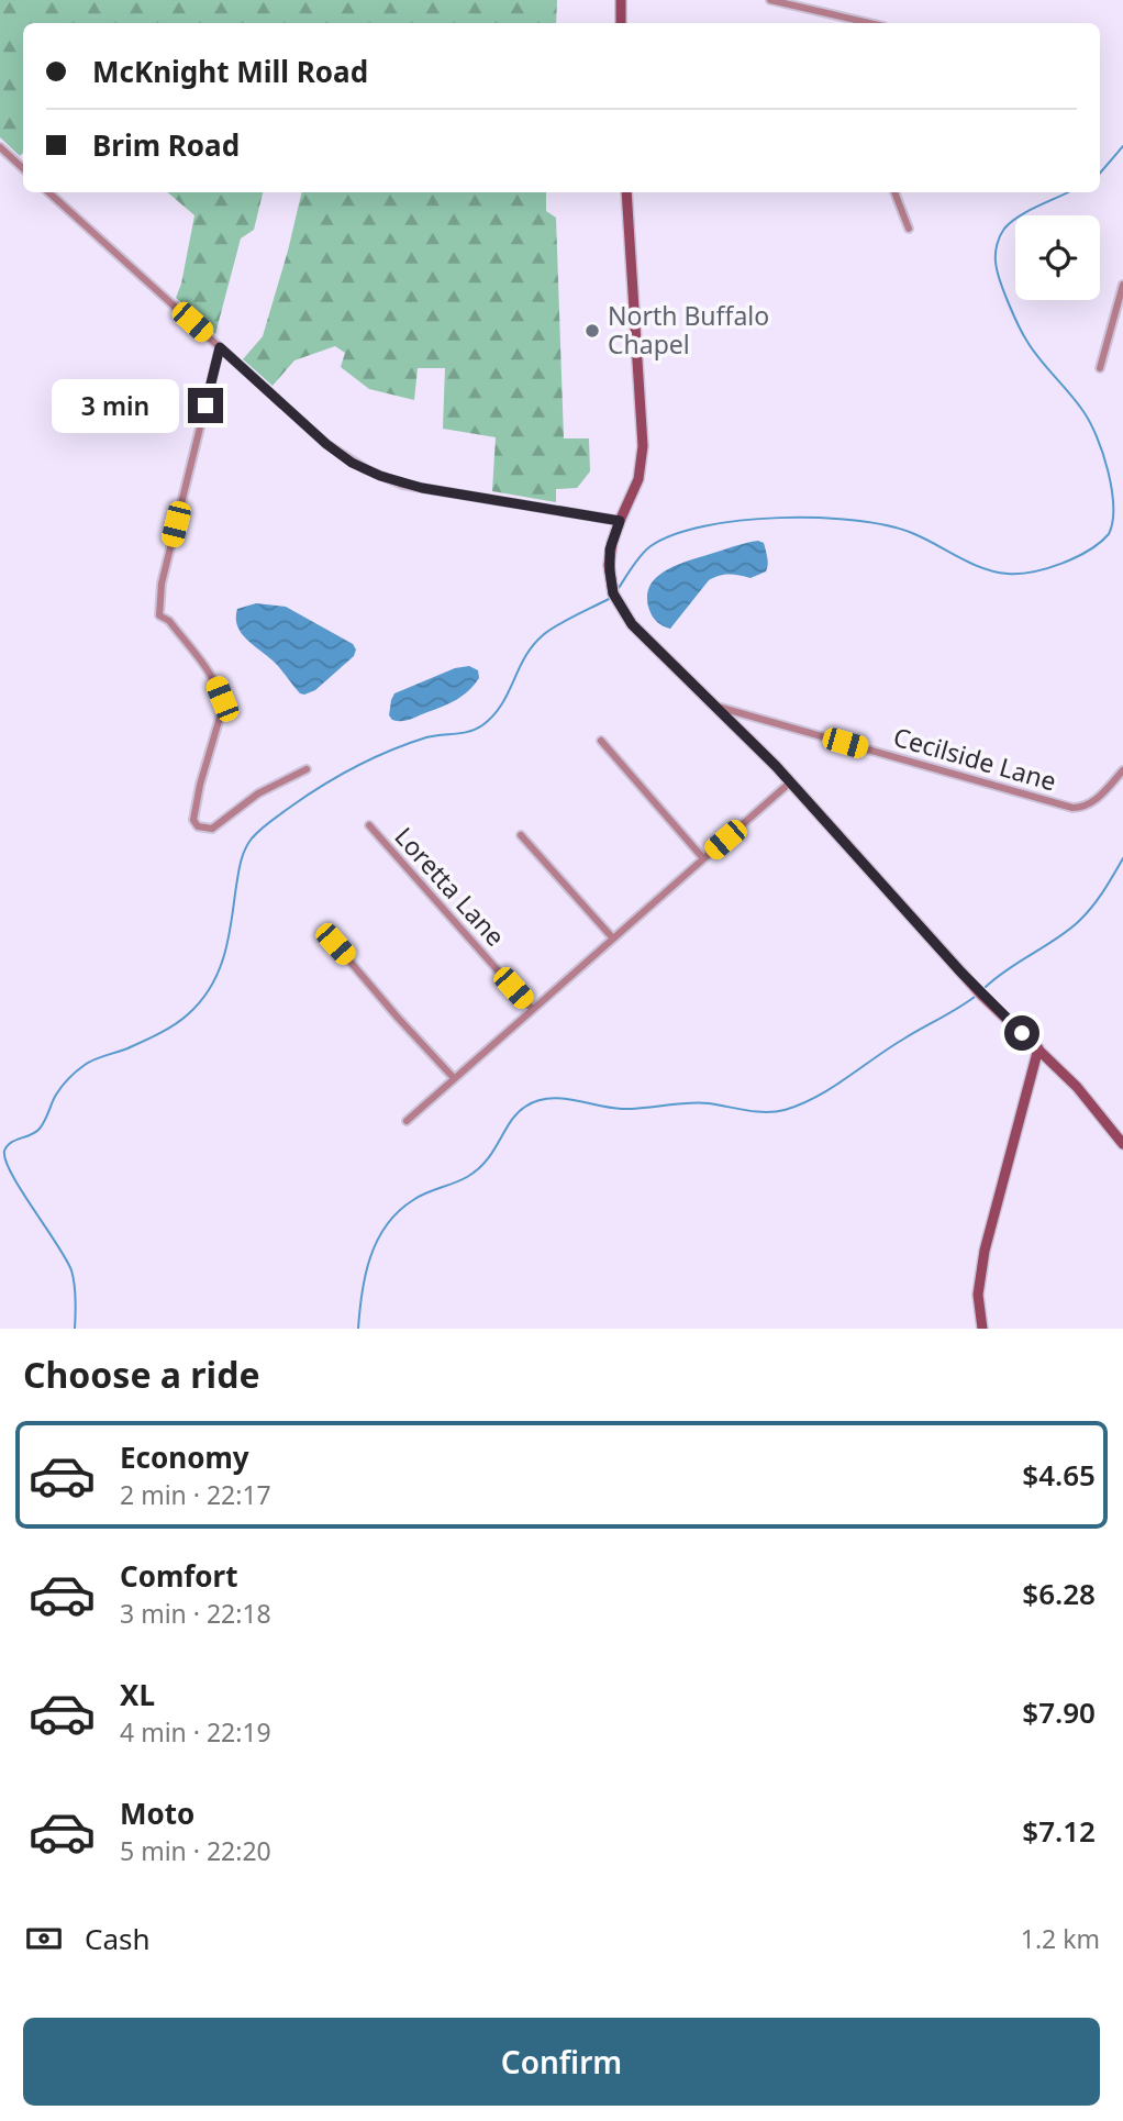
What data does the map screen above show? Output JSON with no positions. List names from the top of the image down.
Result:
{
  "streets": {
    "street": ["Cecilside Lane", "Loretta Lane"]
  },
  "places": ["North Buffalo Chapel"],
  "page": {
    "banner": ["McKnight Mill Road", "Brim Road"],
    "bubble": "3 min",
    "heading": "Choose a ride",
    "list": [
      {
        "name": "Economy",
        "note": "2 min · 22:17",
        "value": "$4.65"
      },
      {
        "name": "Comfort",
        "note": "3 min · 22:18",
        "value": "$6.28"
      },
      {
        "name": "XL",
        "note": "4 min · 22:19",
        "value": "$7.90"
      },
      {
        "name": "Moto",
        "note": "5 min · 22:20",
        "value": "$7.12"
      }
    ],
    "pay": ["Cash", "1.2 km"],
    "buttons": "Confirm"
  }
}
